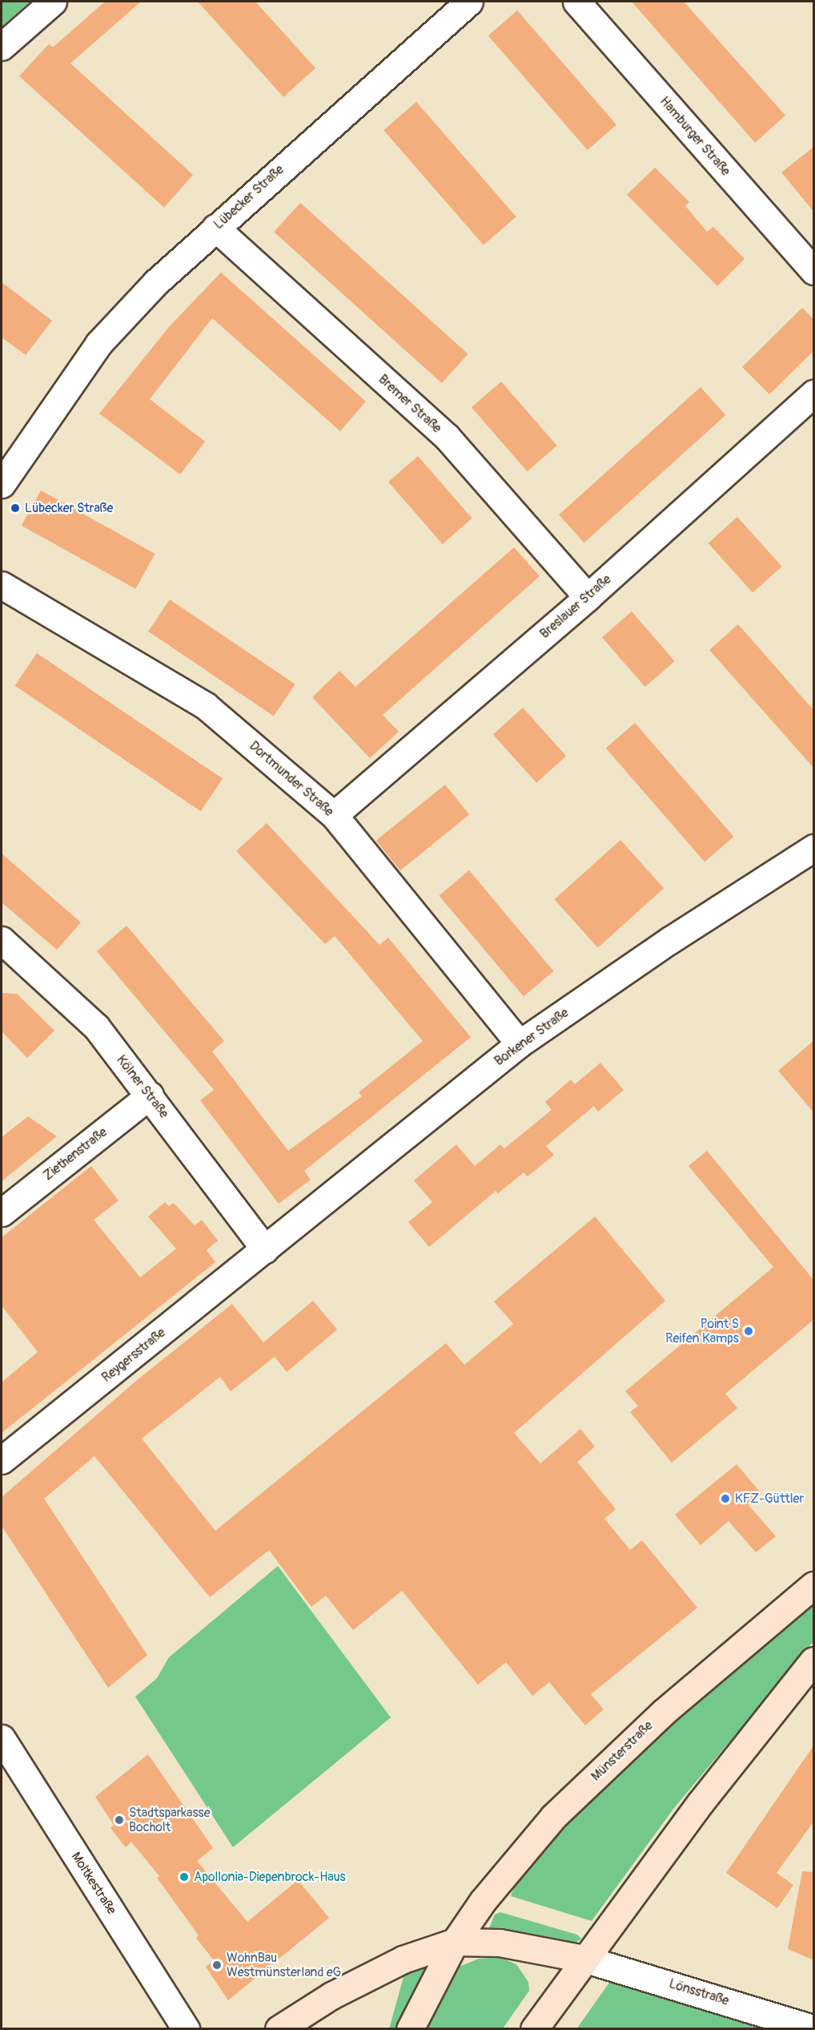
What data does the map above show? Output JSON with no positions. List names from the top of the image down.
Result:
{
  "streets": {
    "main road": ["Münsterstraße"],
    "street": [
      "Hamburger Straße",
      "Lübecker Straße",
      "Bremer Straße",
      "Breslauer Straße",
      "Dortmunder Straße",
      "Borkener Straße",
      "Kölner Straße",
      "Ziethenstraße",
      "Reygersstraße",
      "Moltkestraße",
      "Lönsstraße"
    ]
  },
  "crossings": [
    ["Lübecker Straße", "Bremer Straße"],
    ["Bremer Straße", "Breslauer Straße"],
    ["Breslauer Straße", "Dortmunder Straße"],
    ["Dortmunder Straße", "Borkener Straße"],
    ["Borkener Straße", "Kölner Straße"],
    ["Borkener Straße", "Reygersstraße"],
    ["Kölner Straße", "Ziethenstraße"],
    ["Kölner Straße", "Reygersstraße"]
  ],
  "places": [
    "Lübecker Straße",
    "Point S Reifen Kamps",
    "KFZ-Güttler",
    "Stadtsparkasse Bocholt",
    "Apollonia-Diepenbrock-Haus",
    "WohnBau Westmünsterland eG"
  ]
}
